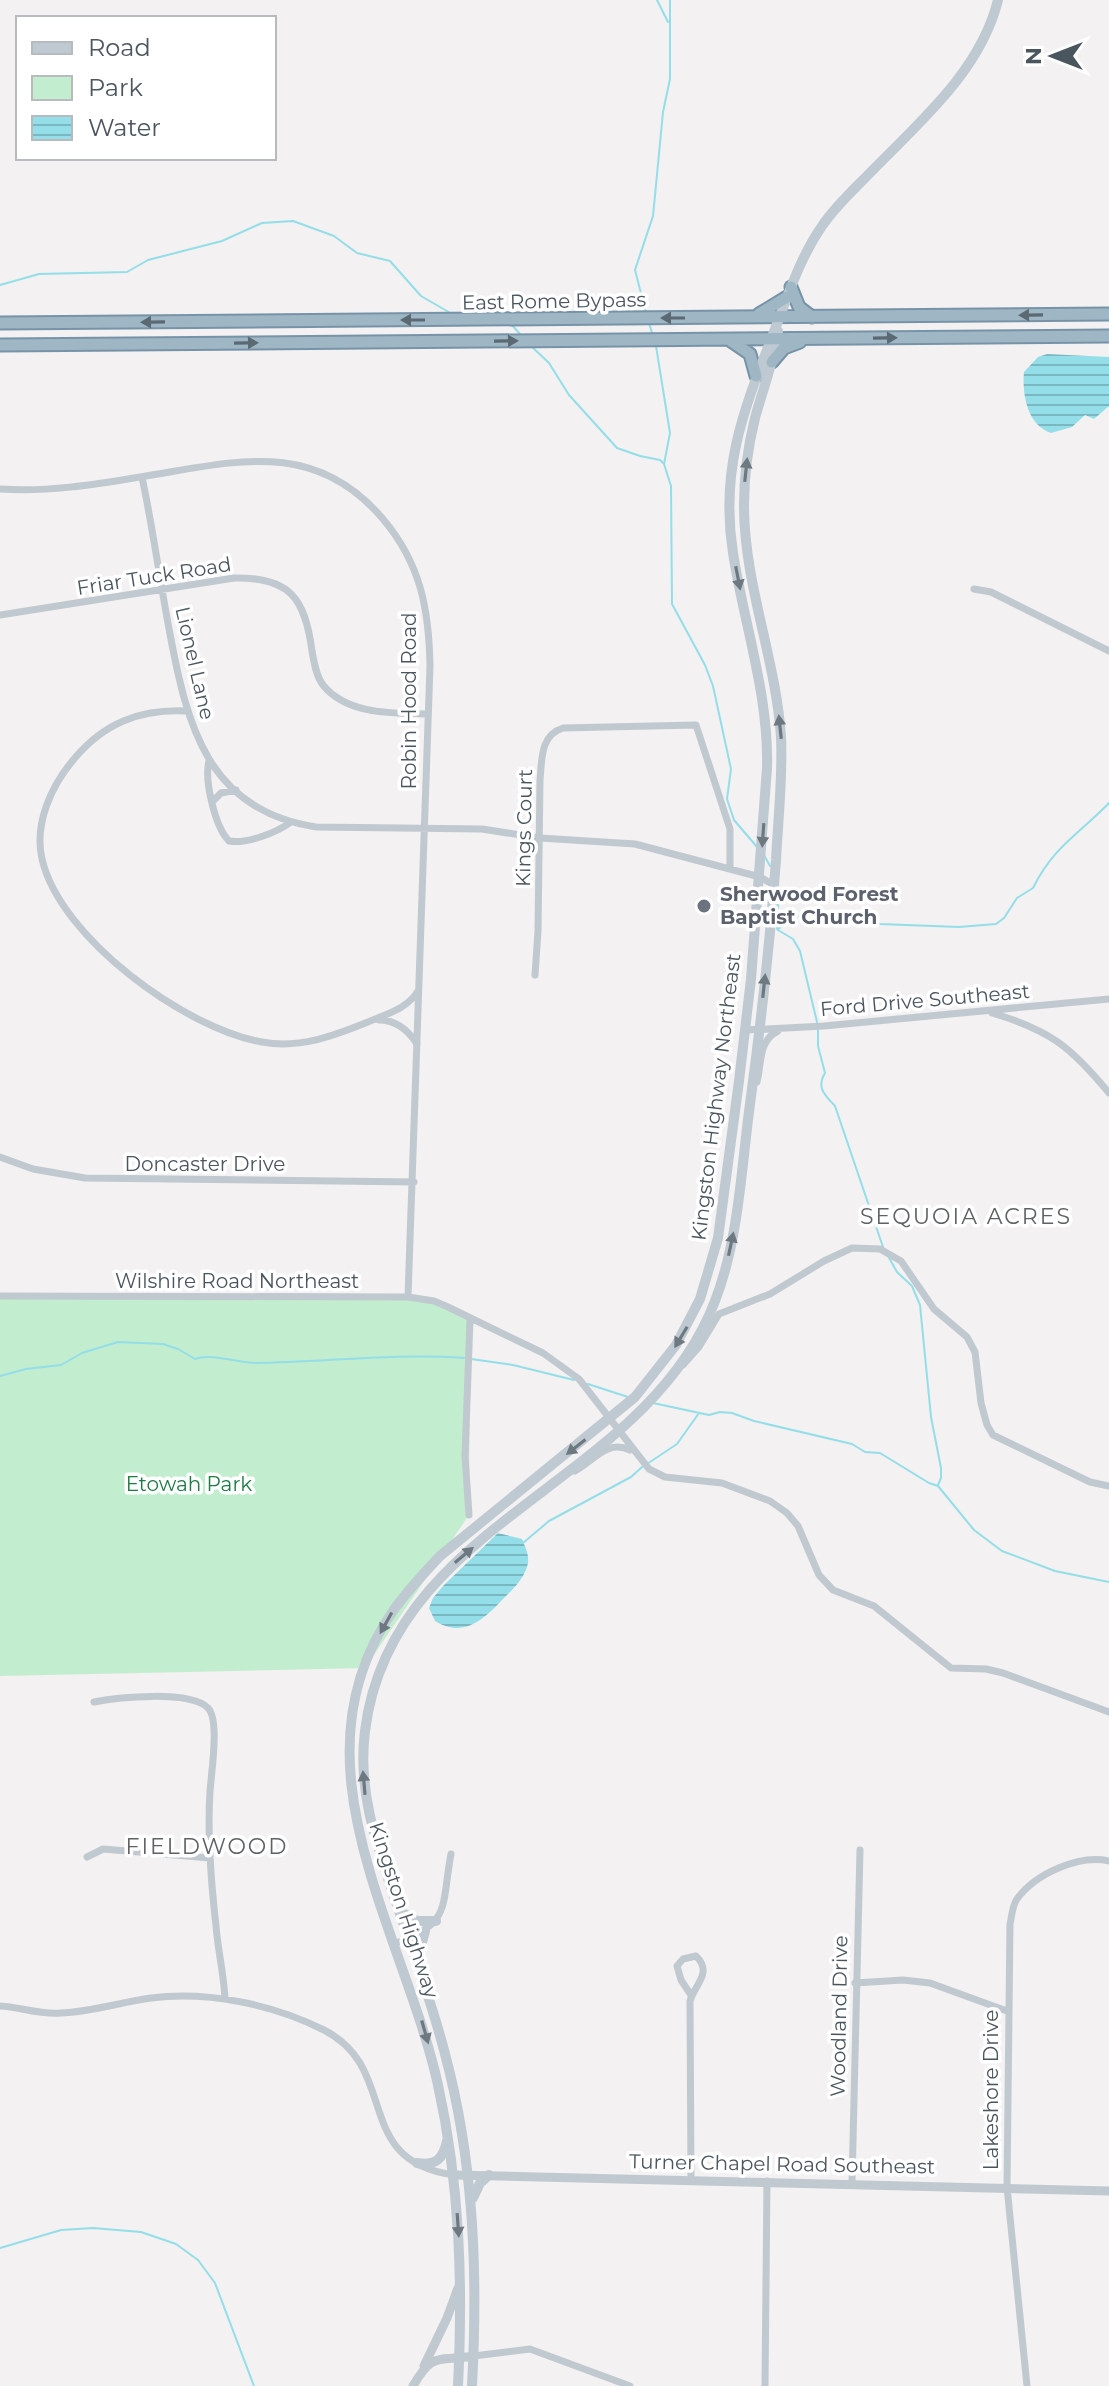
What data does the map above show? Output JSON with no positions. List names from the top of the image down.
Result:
{
  "streets": {
    "highway": ["East Rome Bypass"],
    "main road": ["Kingston Highway Northeast", "Kingston Highway"],
    "street": [
      "Friar Tuck Road",
      "Lionel Lane",
      "Robin Hood Road",
      "Kings Court",
      "Ford Drive Southeast",
      "Doncaster Drive",
      "Wilshire Road Northeast",
      "Woodland Drive",
      "Lakeshore Drive",
      "Turner Chapel Road Southeast"
    ]
  },
  "crossings": [
    ["East Rome Bypass", "Kingston Highway Northeast"],
    ["East Rome Bypass", "Kingston Highway"],
    ["Friar Tuck Road", "Lionel Lane"],
    ["Friar Tuck Road", "Robin Hood Road"],
    ["Lionel Lane", "Robin Hood Road"],
    ["Lionel Lane", "Kings Court"],
    ["Lionel Lane", "Kingston Highway Northeast"],
    ["Lionel Lane", "Kingston Highway"],
    ["Robin Hood Road", "Doncaster Drive"],
    ["Robin Hood Road", "Wilshire Road Northeast"],
    ["Ford Drive Southeast", "Kingston Highway Northeast"],
    ["Ford Drive Southeast", "Kingston Highway"],
    ["Kingston Highway Northeast", "Kingston Highway"],
    ["Wilshire Road Northeast", "Kingston Highway"],
    ["Kingston Highway", "Turner Chapel Road Southeast"],
    ["Woodland Drive", "Turner Chapel Road Southeast"],
    ["Lakeshore Drive", "Turner Chapel Road Southeast"]
  ],
  "one_way": ["Kingston Highway Northeast"],
  "districts": ["SEQUOIA ACRES", "FIELDWOOD"],
  "parks": ["Etowah Park"],
  "places": ["Sherwood Forest Baptist Church"],
  "legend": ["Road", "Park", "Water"],
  "north": "left"
}
